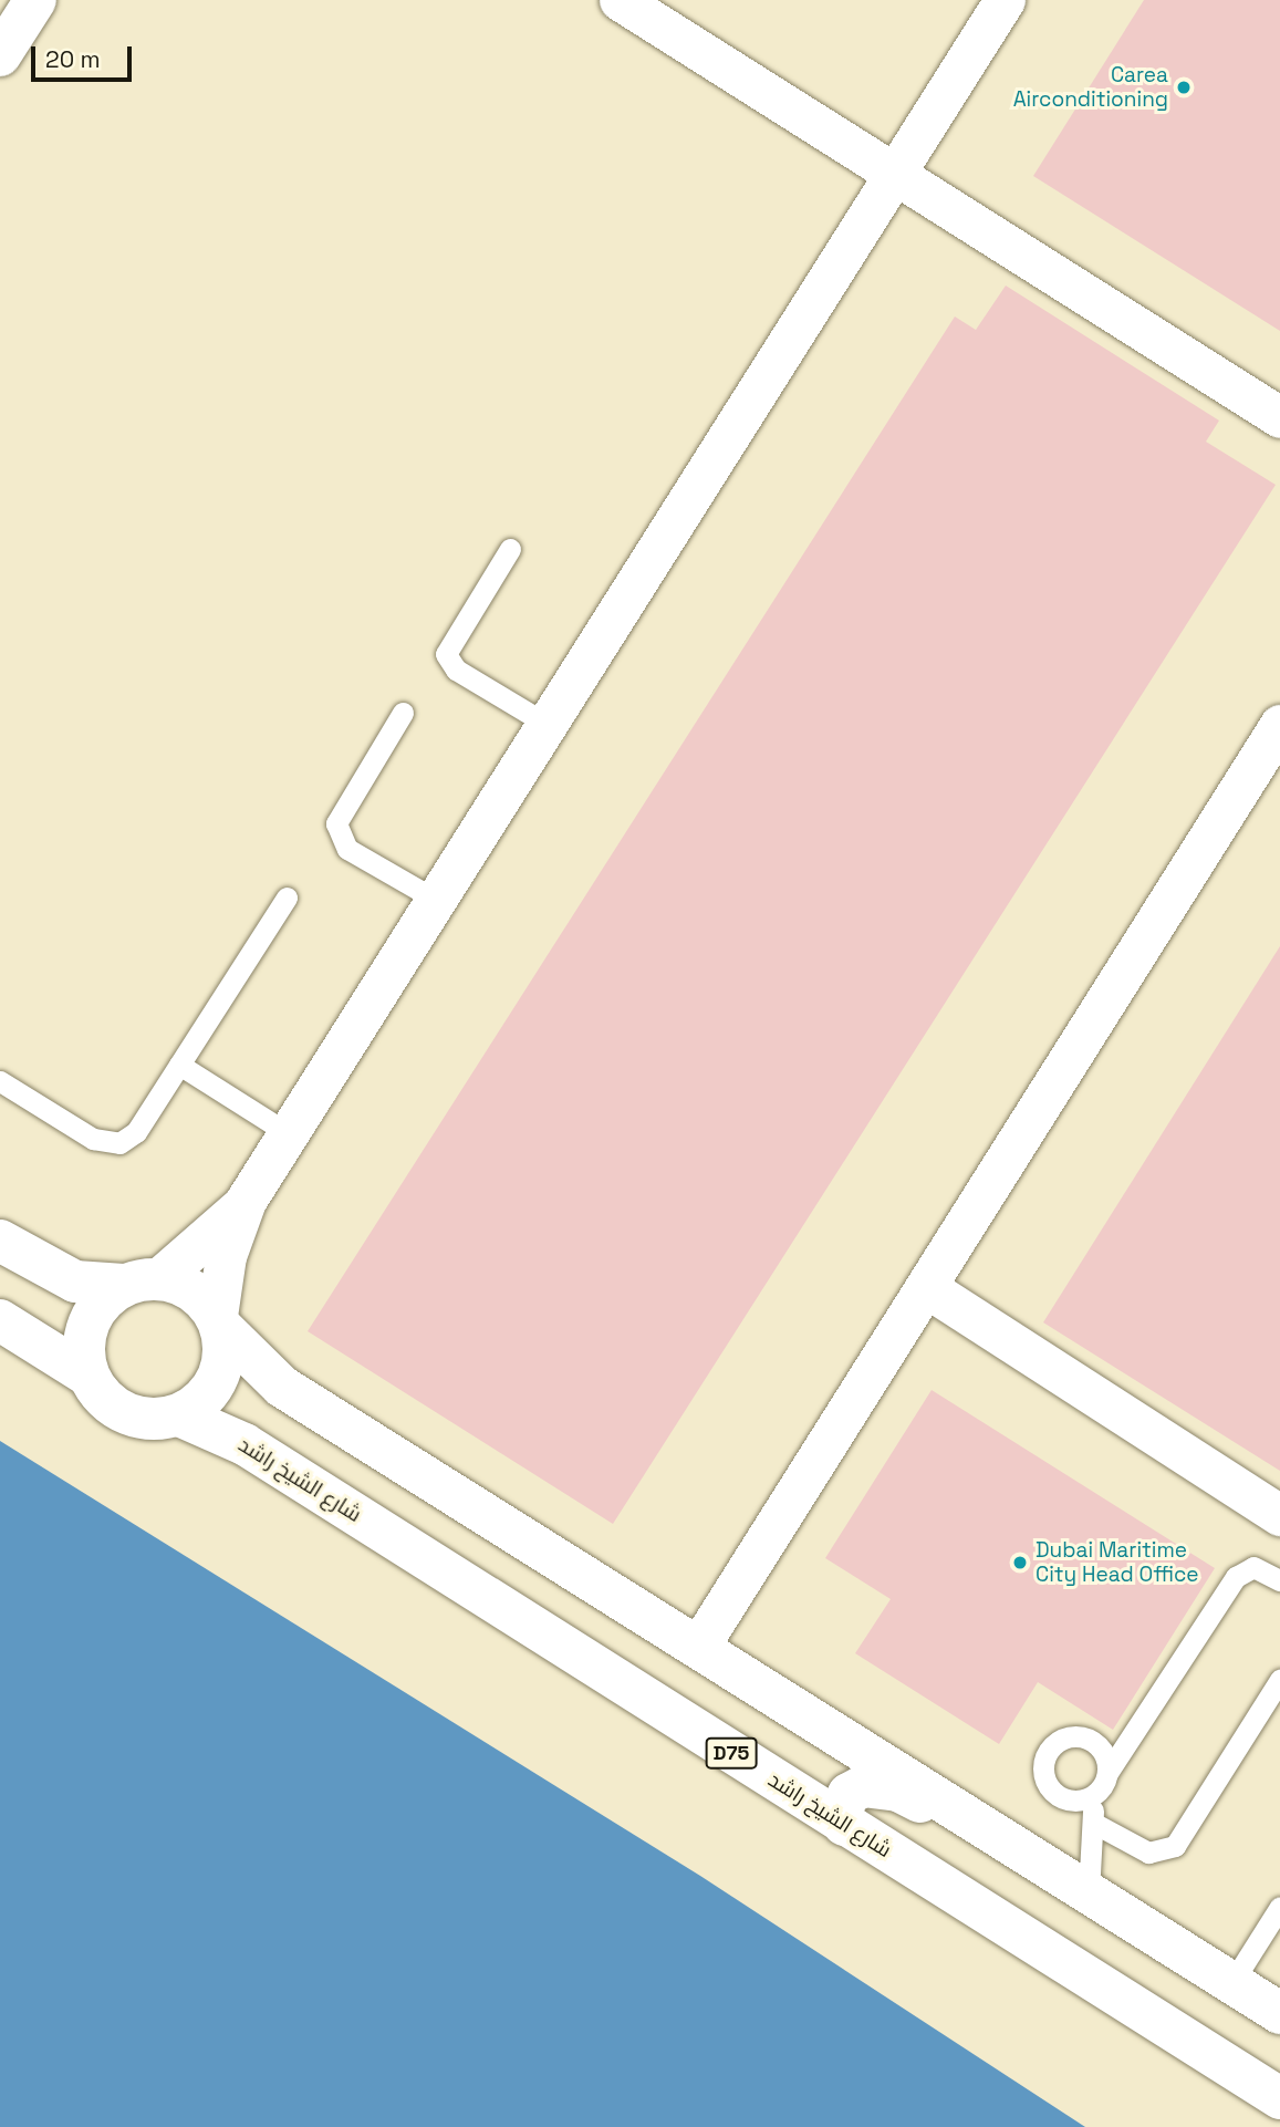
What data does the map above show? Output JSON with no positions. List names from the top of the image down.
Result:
{
  "streets": {
    "main road": ["شارع الشيخ راشد", "D75"]
  },
  "places": ["Carea Airconditioning", "Dubai Maritime City Head Office"],
  "scale_bar": "20 m"
}
